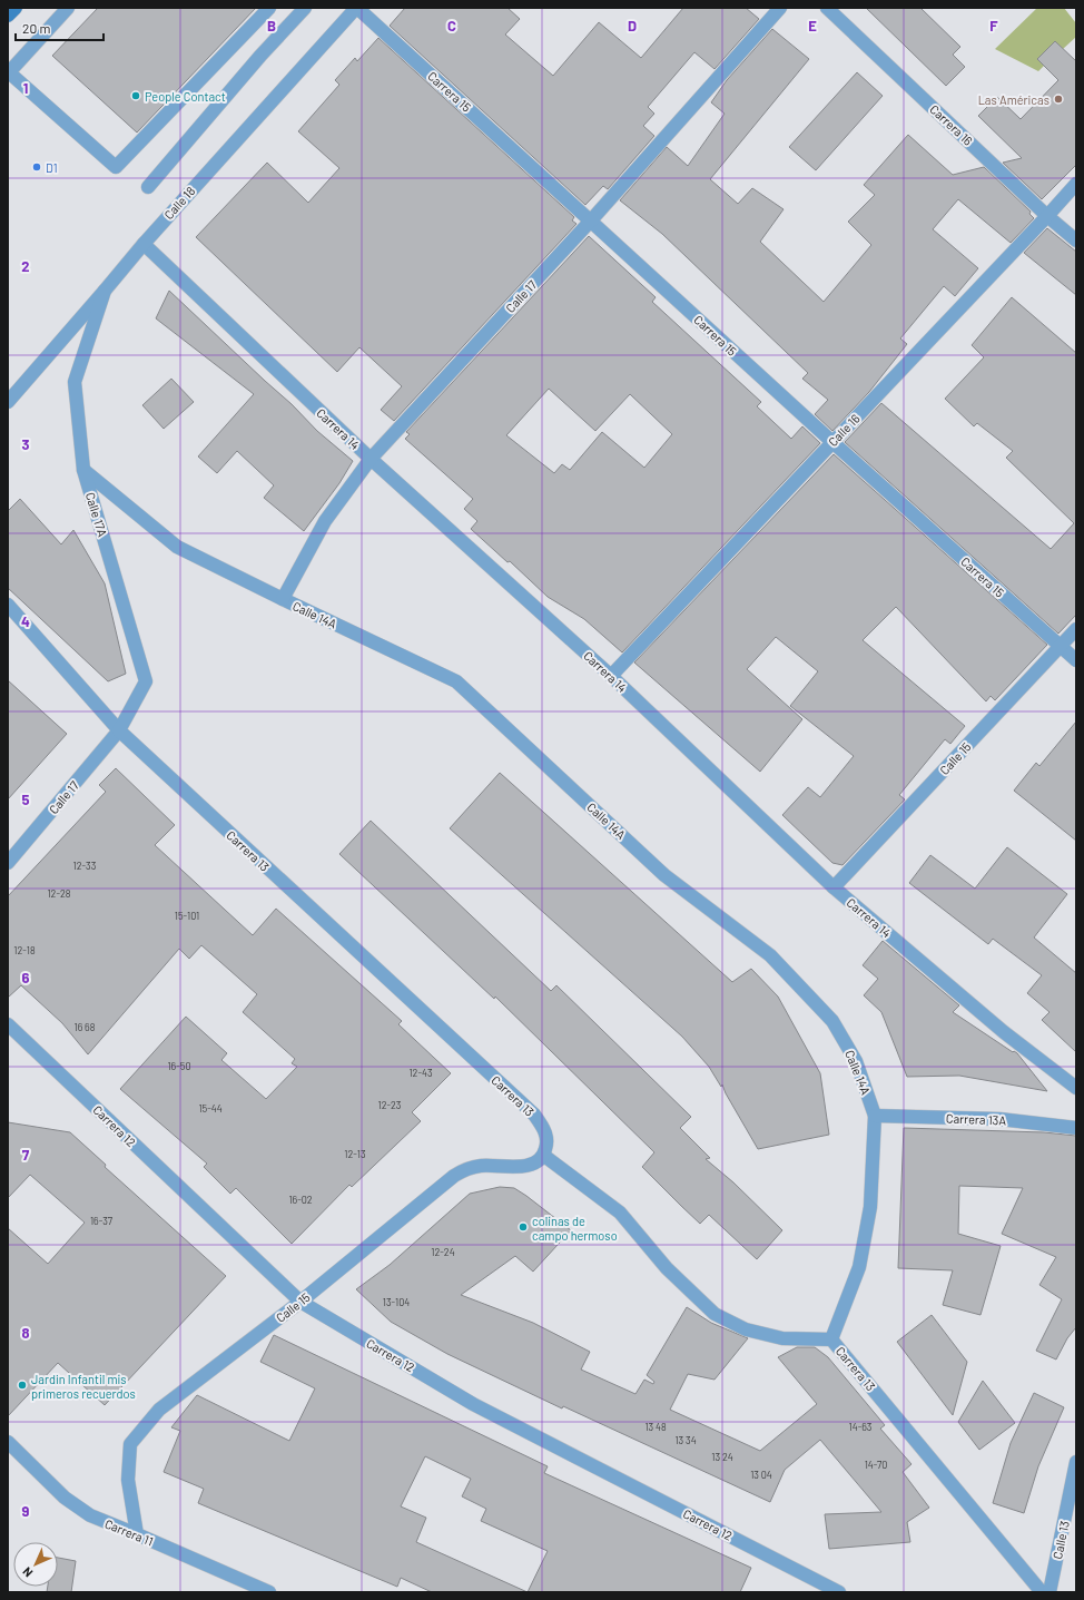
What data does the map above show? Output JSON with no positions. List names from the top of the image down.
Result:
{
  "streets": {
    "street": [
      "Carrera 15",
      "Carrera 16",
      "Calle 18",
      "Calle 17",
      "Carrera 14",
      "Calle 16",
      "Calle 17A",
      "Calle 14A",
      "Calle 15",
      "Carrera 13",
      "Carrera 13A",
      "Carrera 12",
      "Carrera 11",
      "Calle 13"
    ]
  },
  "crossings": [
    ["Carrera 15", "Calle 18"],
    ["Carrera 15", "Calle 17"],
    ["Carrera 15", "Calle 16"],
    ["Carrera 15", "Calle 15"],
    ["Carrera 16", "Calle 16"],
    ["Calle 18", "Carrera 14"],
    ["Calle 18", "Calle 17A"],
    ["Calle 17", "Carrera 14"],
    ["Calle 17", "Calle 17A"],
    ["Calle 17", "Calle 14A"],
    ["Calle 17", "Carrera 13"],
    ["Carrera 14", "Calle 16"],
    ["Carrera 14", "Calle 15"],
    ["Calle 17A", "Calle 14A"],
    ["Calle 17A", "Carrera 13"],
    ["Calle 14A", "Carrera 13"],
    ["Calle 14A", "Carrera 13A"],
    ["Calle 15", "Carrera 13"],
    ["Calle 15", "Carrera 12"],
    ["Calle 15", "Carrera 11"]
  ],
  "places": [
    "People Contact",
    "Las Américas",
    "D1",
    "colinas de campo hermoso",
    "Jardin Infantil mis primeros recuerdos"
  ],
  "house_numbers": [
    "12-33",
    "12-28",
    "15-101",
    "12-18",
    "16 68",
    "16-50",
    "12-43",
    "12-23",
    "15-44",
    "12-13",
    "16-02",
    "16-37",
    "12-24",
    "13-104",
    "13 48",
    "14-63",
    "13 34",
    "13 24",
    "14-70",
    "13 04"
  ],
  "scale_bar": "20 m",
  "north": "bottom left",
  "grid": {
    "columns": [
      "B",
      "C",
      "D",
      "E",
      "F"
    ],
    "rows": [
      "1",
      "2",
      "3",
      "4",
      "5",
      "6",
      "7",
      "8",
      "9"
    ]
  }
}
